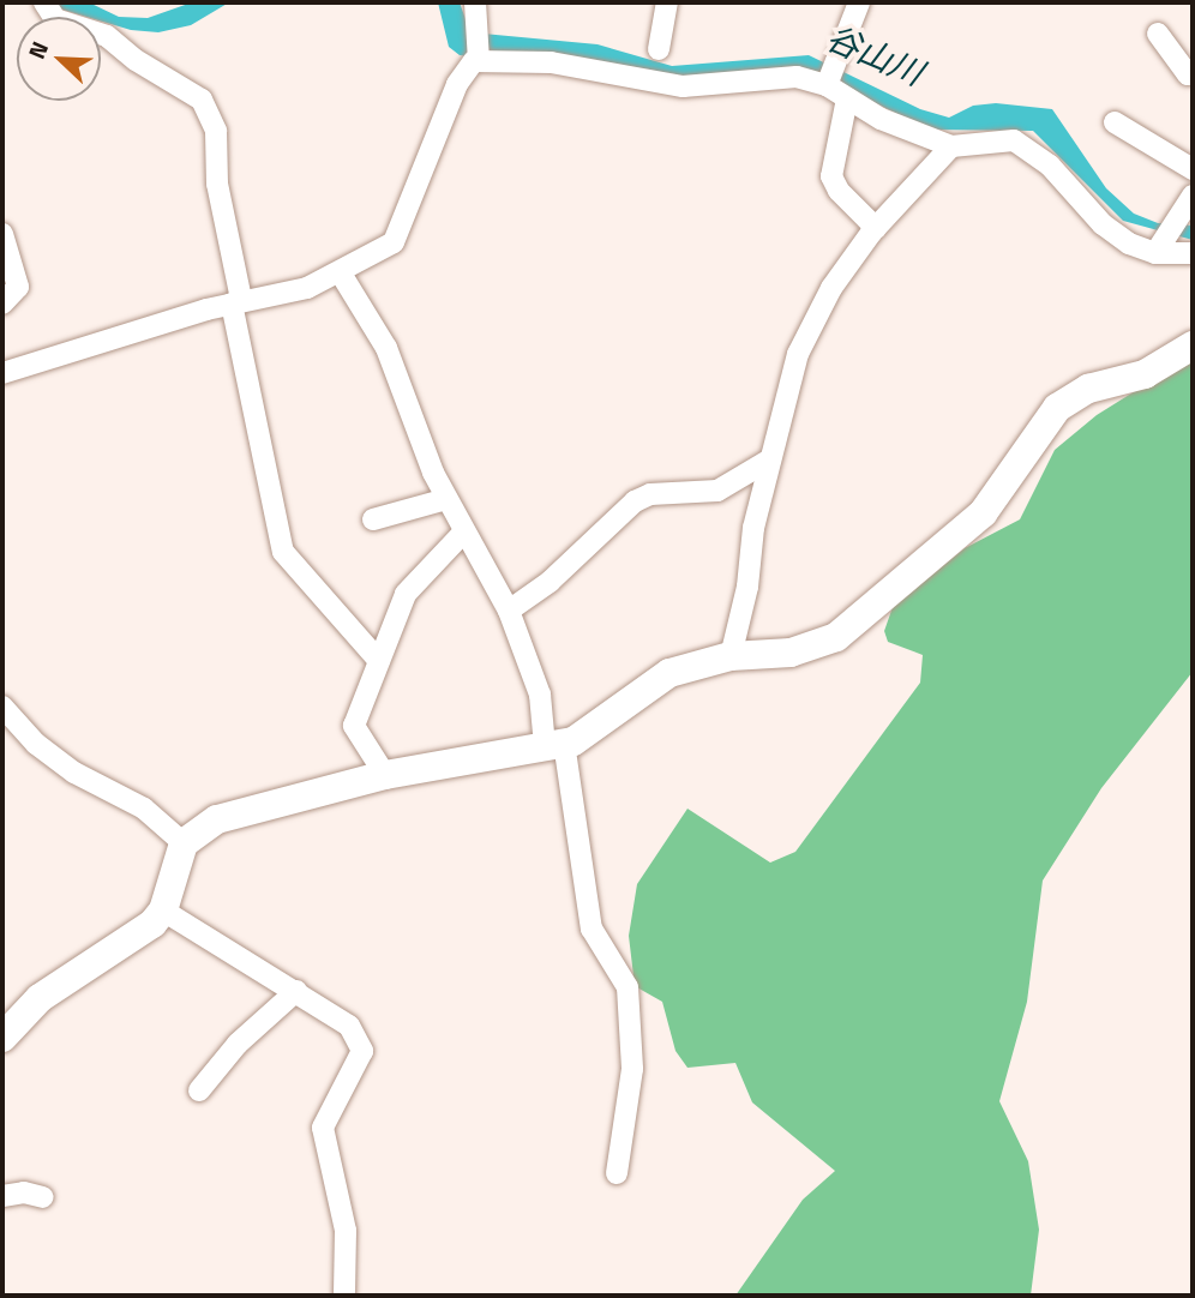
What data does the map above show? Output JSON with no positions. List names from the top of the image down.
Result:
{
  "water": ["谷山川"],
  "north": "top left"
}
